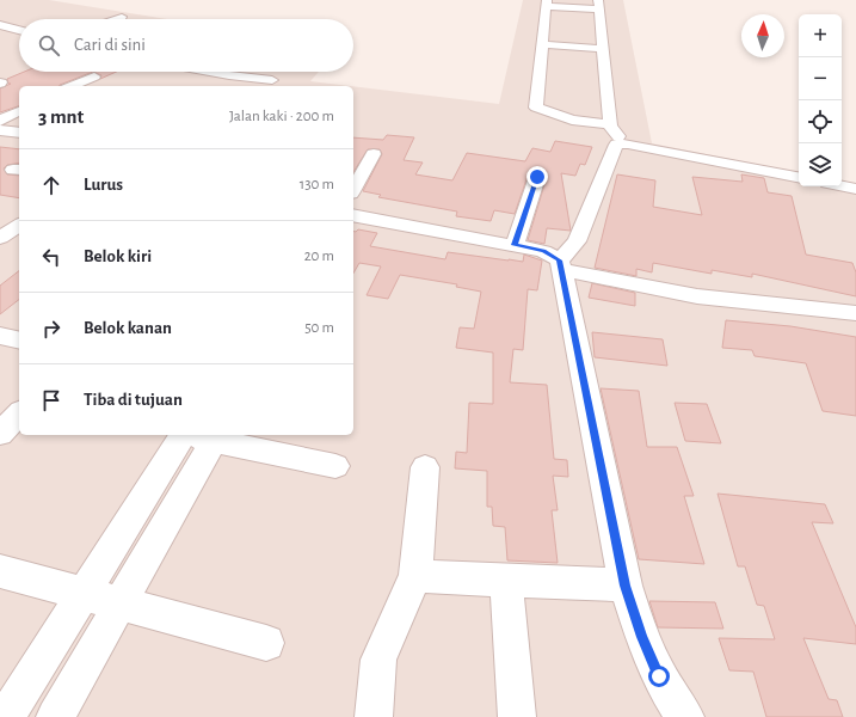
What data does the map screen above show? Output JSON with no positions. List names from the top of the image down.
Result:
{
  "north": "top",
  "page": {
    "map_buttons": ["+", "−"],
    "search": "Cari di sini",
    "heading": ["3 mnt", "Jalan kaki · 200 m"],
    "list": [
      ["Lurus", "130 m"],
      ["Belok kiri", "20 m"],
      ["Belok kanan", "50 m"],
      "Tiba di tujuan"
    ]
  }
}
